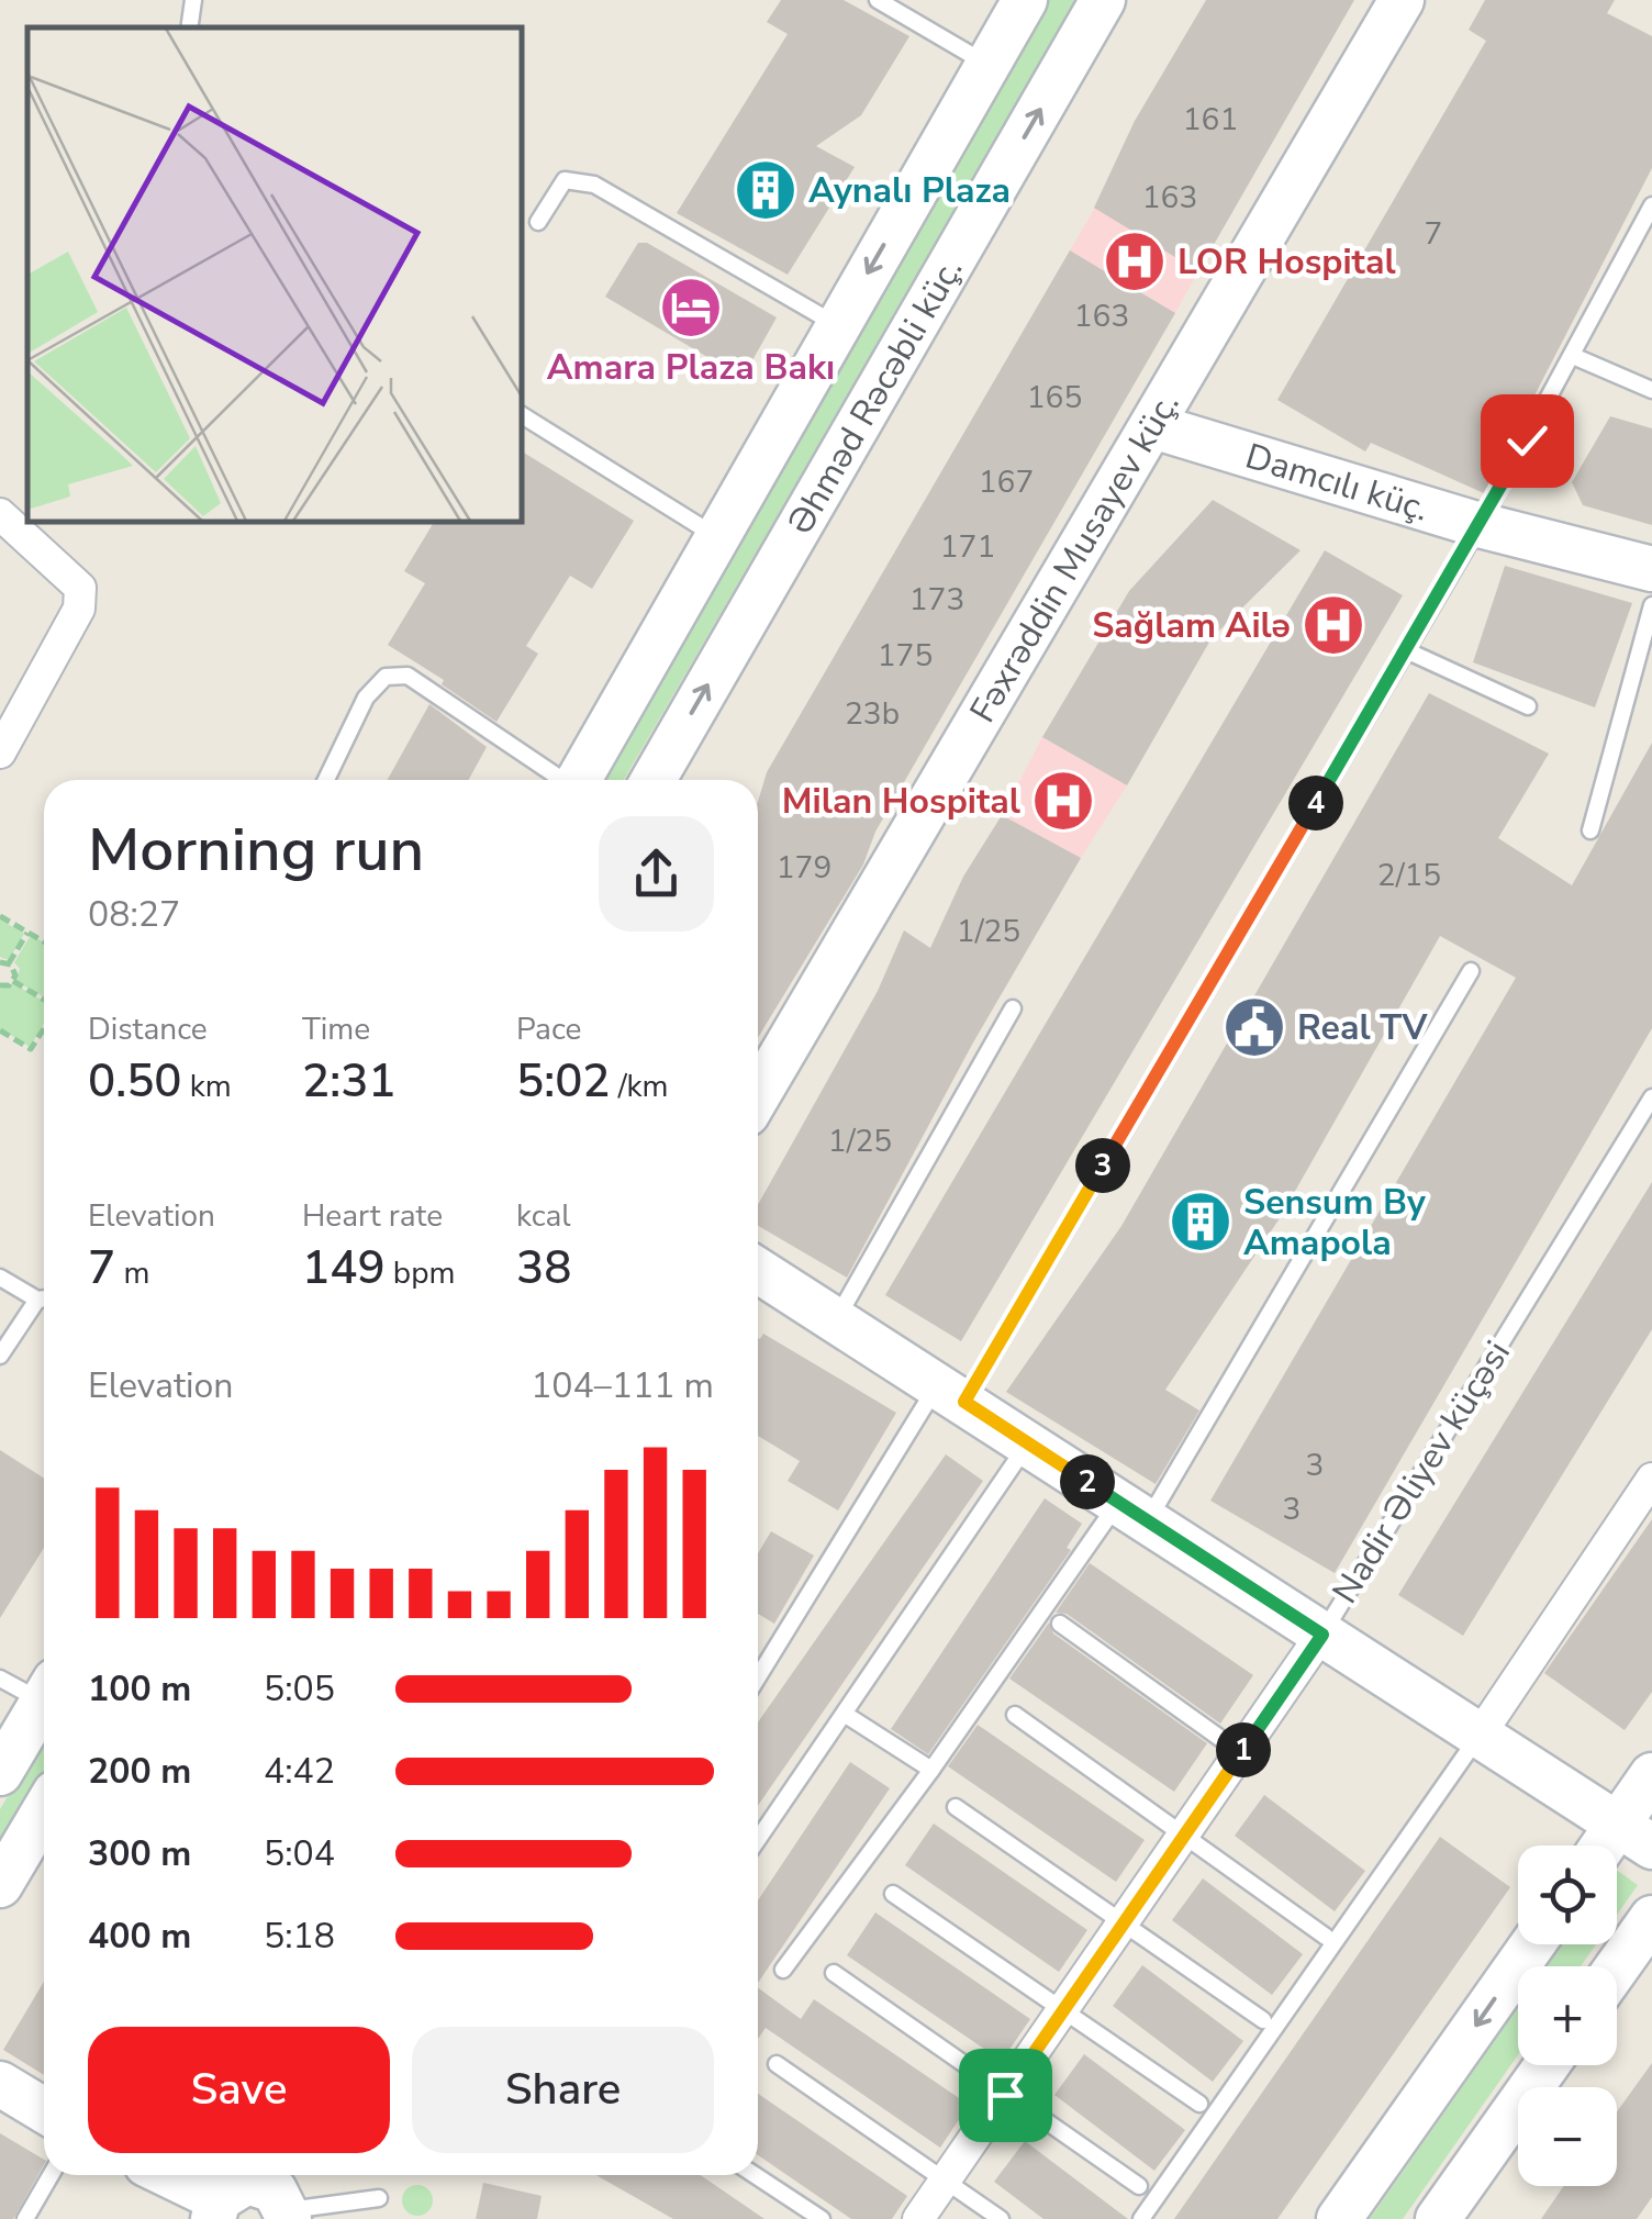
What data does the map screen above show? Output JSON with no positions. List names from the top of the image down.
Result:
{
  "streets": {
    "street": [
      "Əhməd Rəcəbli küç.",
      "Damcılı küç.",
      "Fəxrəddin Musayev küç.",
      "Nadir Əliyev küçəsi"
    ]
  },
  "crossings": [
    ["Damcılı küç.", "Fəxrəddin Musayev küç."]
  ],
  "places": {
    "building": ["Aynalı Plaza", "Sensum By Amapola"],
    "hospital": ["LOR Hospital", "Sağlam Ailə", "Milan Hospital"],
    "hotel": ["Amara Plaza Bakı"],
    "public building": ["Real TV"]
  },
  "house_numbers": [
    "161",
    "163",
    "7",
    "163",
    "165",
    "167",
    "171",
    "173",
    "175",
    "23b",
    "179",
    "2/15",
    "1/25",
    "1/25",
    "3",
    "3"
  ],
  "page": {
    "pins": [
      "4",
      "3",
      "2",
      "1"
    ],
    "heading": ["Morning run", "08:27"],
    "stats": [
      ["Distance", "0.50 km"],
      ["Time", "2:31"],
      ["Pace", "5:02 /km"],
      ["Elevation", "7 m"],
      ["Heart rate", "149 bpm"],
      ["kcal", "38"]
    ],
    "chart": ["Elevation", "104–111 m"],
    "list": [
      {
        "name": "100 m",
        "note": "5:05"
      },
      {
        "name": "200 m",
        "note": "4:42"
      },
      {
        "name": "300 m",
        "note": "5:04"
      },
      {
        "name": "400 m",
        "note": "5:18"
      }
    ],
    "map_buttons": ["+", "−"],
    "buttons": ["Save", "Share"]
  }
}
